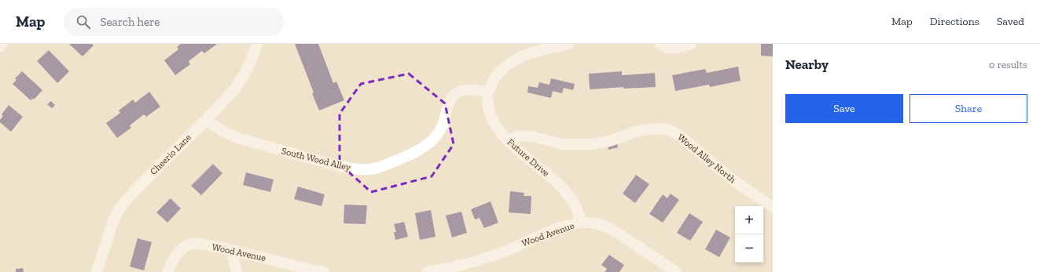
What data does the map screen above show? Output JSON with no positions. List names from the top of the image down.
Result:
{
  "streets": {
    "street": [
      "Cheerio Lane",
      "Future Drive",
      "Wood Alley North",
      "South Wood Alley",
      "Wood Avenue"
    ]
  },
  "crossings": [
    ["Cheerio Lane", "South Wood Alley"],
    ["Future Drive", "Wood Alley North"],
    ["Future Drive", "South Wood Alley"],
    ["Future Drive", "Wood Avenue"]
  ],
  "page": {
    "header": "Map",
    "search": "Search here",
    "nav": ["Map", "Directions", "Saved"],
    "heading": ["Nearby", "0 results"],
    "buttons": ["Save", "Share"],
    "map_buttons": ["+", "−"]
  }
}
